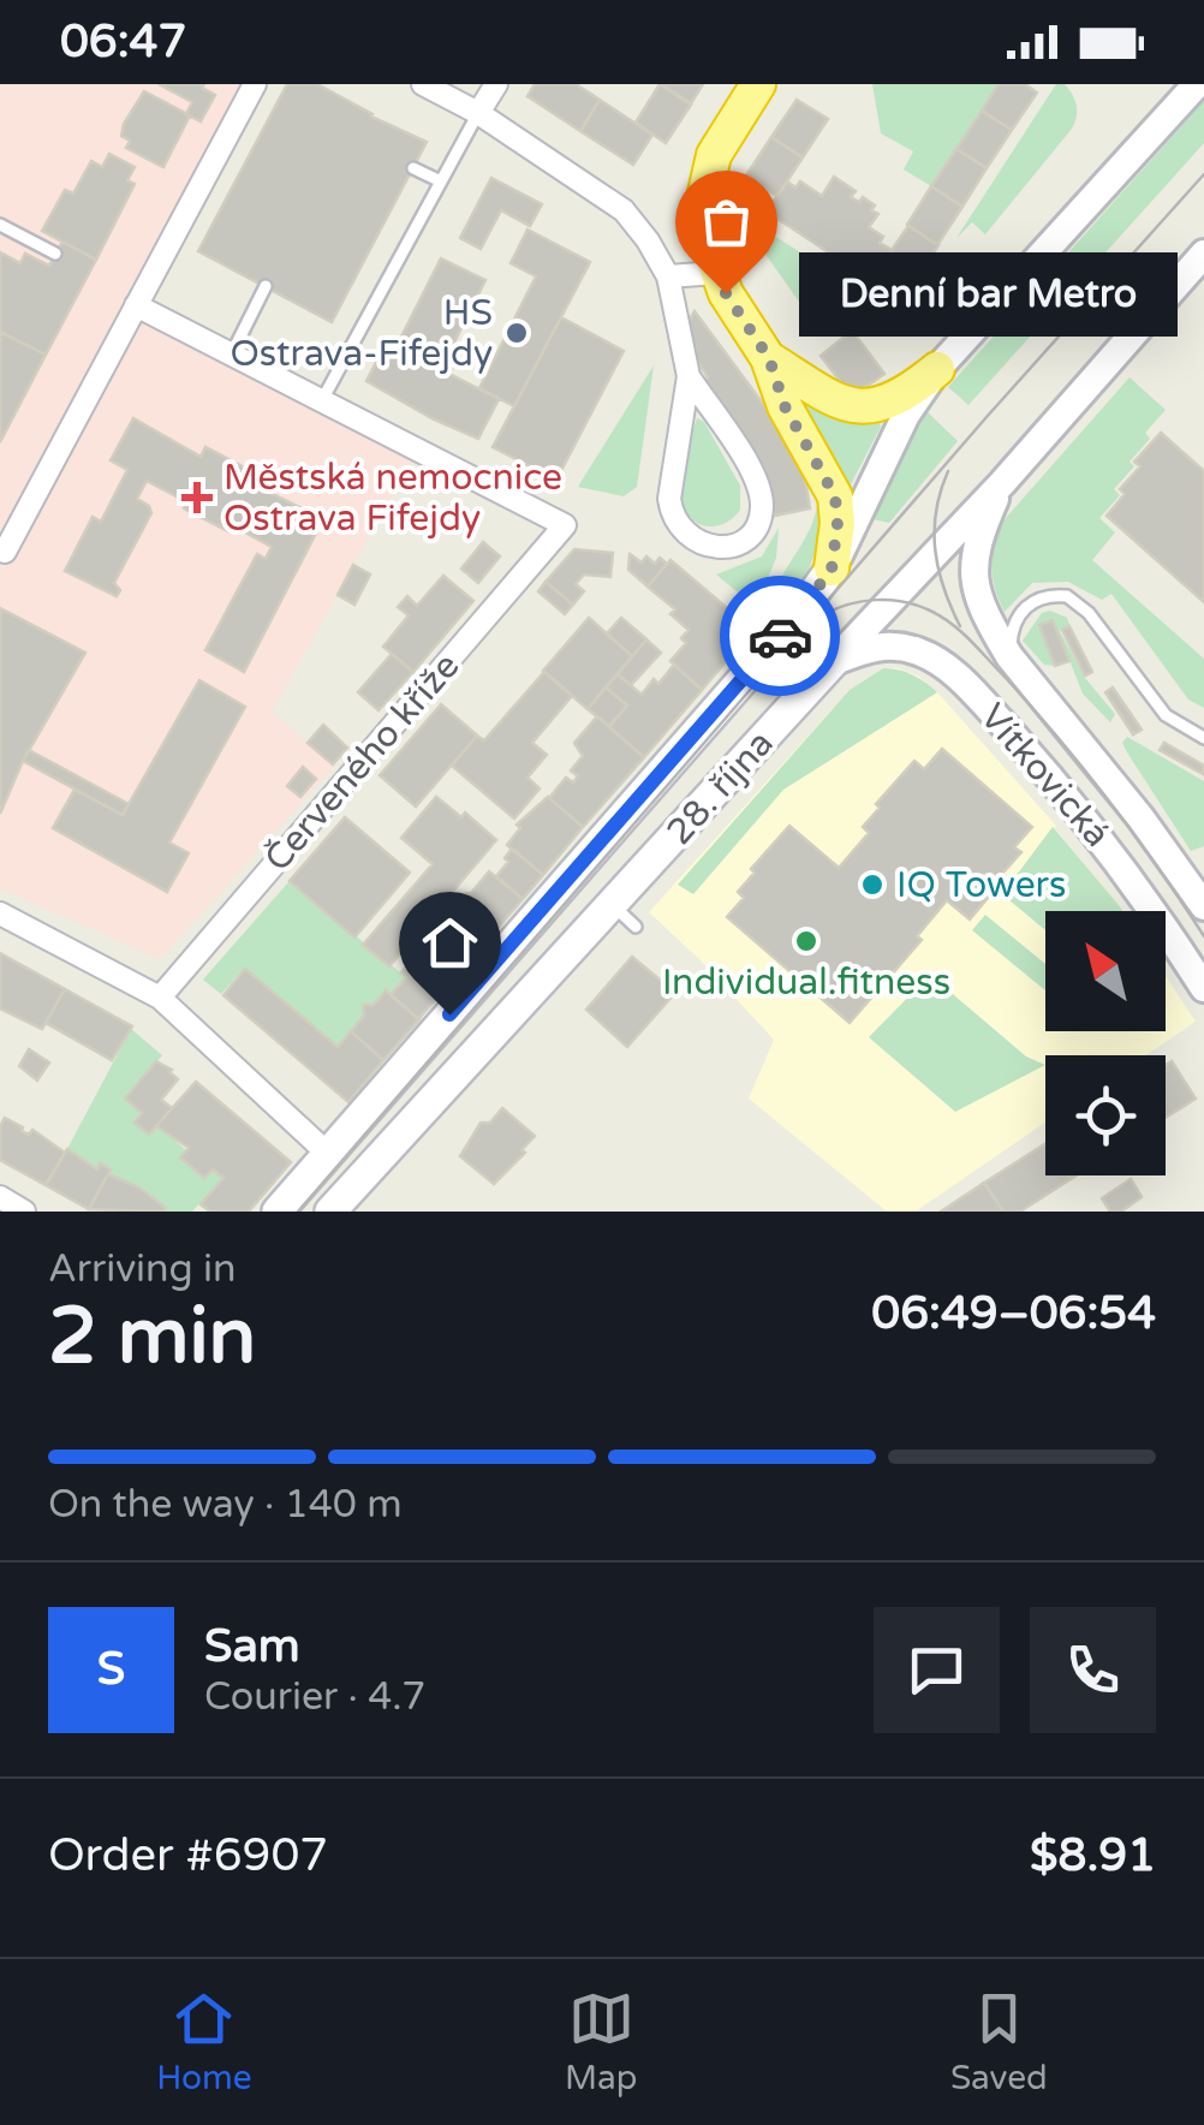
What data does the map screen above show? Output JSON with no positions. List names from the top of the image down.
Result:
{
  "streets": {
    "main road": ["28. října"],
    "street": ["Červeného kříže", "Vítkovická"]
  },
  "crossings": [
    ["Vítkovická", "28. října"]
  ],
  "places": {
    "other": [
      "Denní bar Metro",
      "HS Ostrava-Fifejdy",
      "IQ Towers",
      "Individual.fitness"
    ],
    "health": ["Městská nemocnice Ostrava Fifejdy"]
  },
  "north": "top left",
  "page": {
    "status": "06:47",
    "bubble": "Denní bar Metro",
    "heading": ["2 min", "Arriving in", "06:49–06:54"],
    "panel": [
      "Sam",
      "Courier · 4.7",
      "Order #6907",
      "$8.91"
    ],
    "bar": "On the way · 140 m",
    "round": "S",
    "tabs": ["Home", "Map", "Saved"]
  }
}
